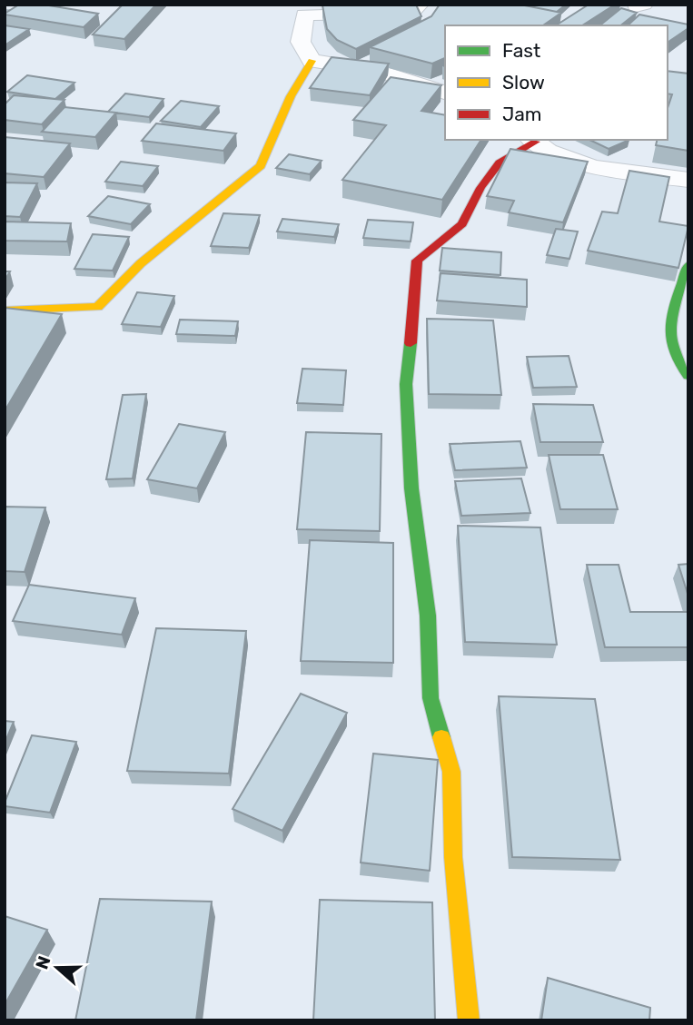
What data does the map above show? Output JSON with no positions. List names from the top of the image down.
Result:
{
  "legend": ["Fast", "Slow", "Jam"],
  "north": "left"
}
